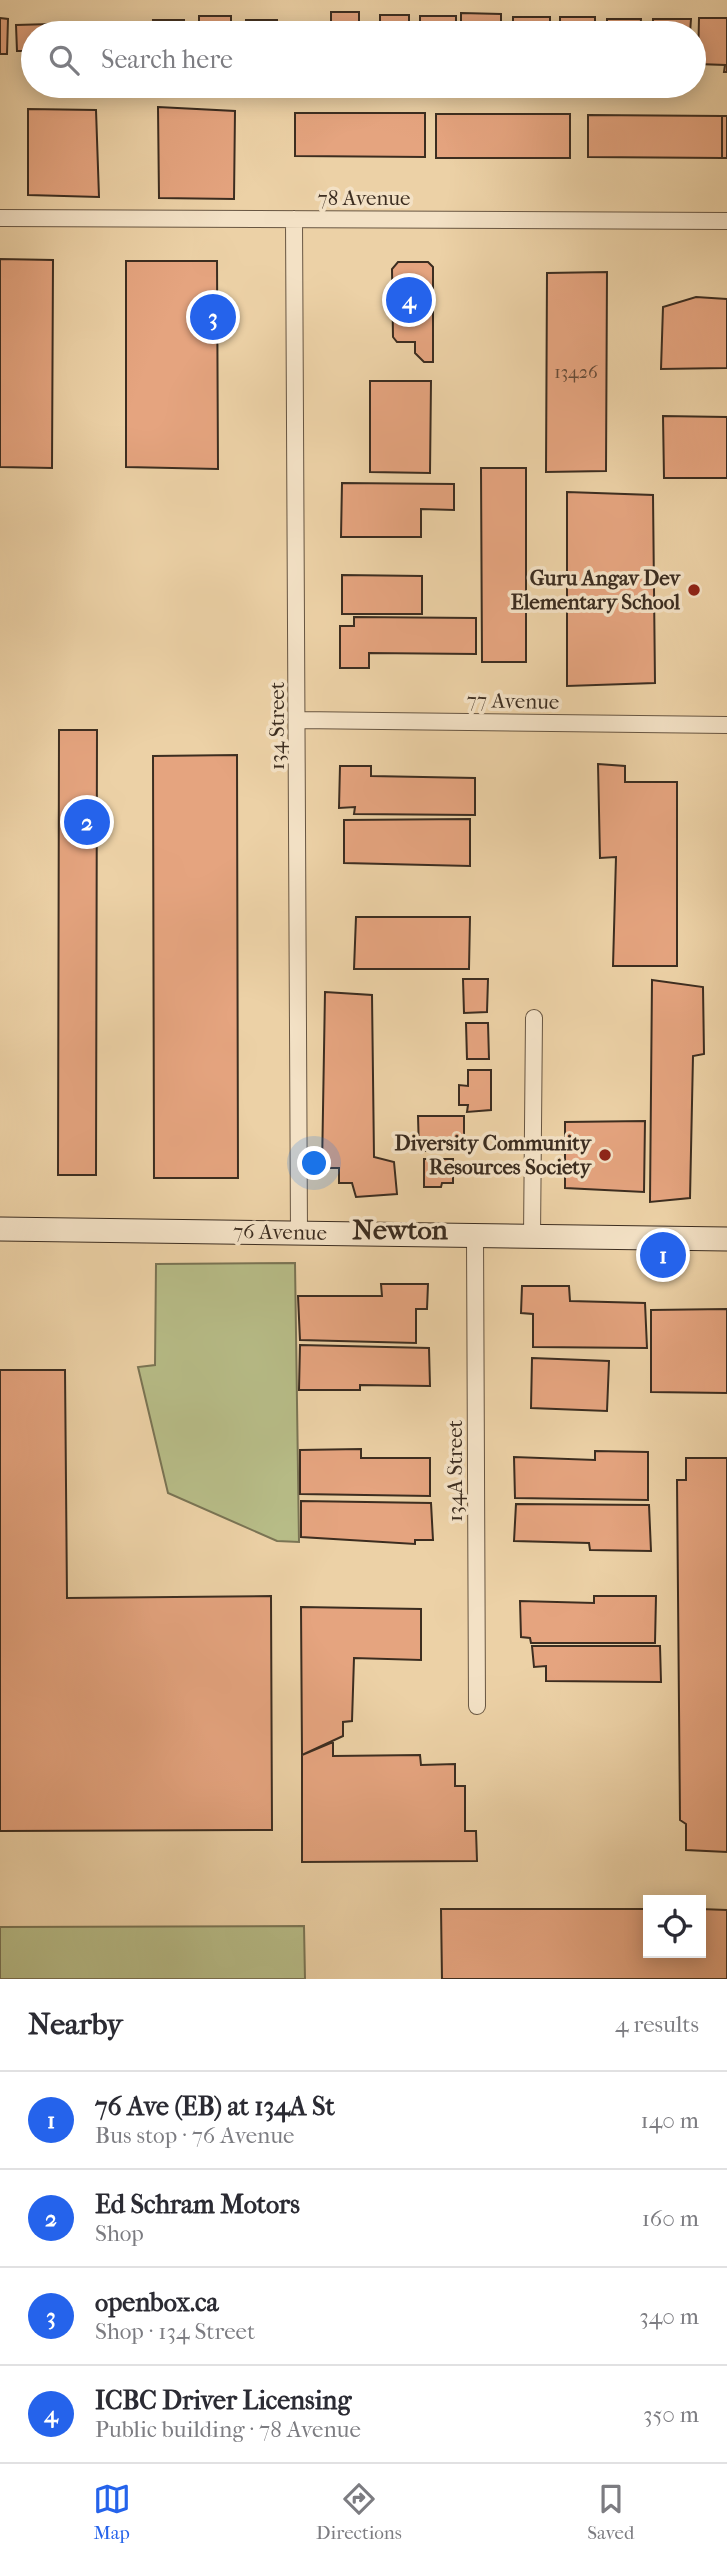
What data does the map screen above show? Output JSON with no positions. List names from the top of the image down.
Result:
{
  "streets": {
    "main road": ["76 Avenue"],
    "street": [
      "78 Avenue",
      "77 Avenue",
      "134 Street",
      "134A Street"
    ]
  },
  "crossings": [
    ["78 Avenue", "134 Street"],
    ["77 Avenue", "134 Street"],
    ["134 Street", "76 Avenue"],
    ["76 Avenue", "134A Street"]
  ],
  "districts": ["Newton"],
  "places": ["Guru Angav Dev Elementary School", "Diversity Community Resources Society"],
  "house_numbers": ["13426"],
  "page": {
    "search": "Search here",
    "pins": [
      "4",
      "3",
      "2",
      "1"
    ],
    "heading": ["Nearby", "4 results"],
    "list": [
      {
        "mark": "1",
        "name": "76 Ave (EB) at 134A St",
        "note": "Bus stop · 76 Avenue",
        "value": "140 m"
      },
      {
        "mark": "2",
        "name": "Ed Schram Motors",
        "note": "Shop",
        "value": "160 m"
      },
      {
        "mark": "3",
        "name": "openbox.ca",
        "note": "Shop · 134 Street",
        "value": "340 m"
      },
      {
        "mark": "4",
        "name": "ICBC Driver Licensing",
        "note": "Public building · 78 Avenue",
        "value": "350 m"
      }
    ],
    "nav": ["Map", "Directions", "Saved"]
  }
}
